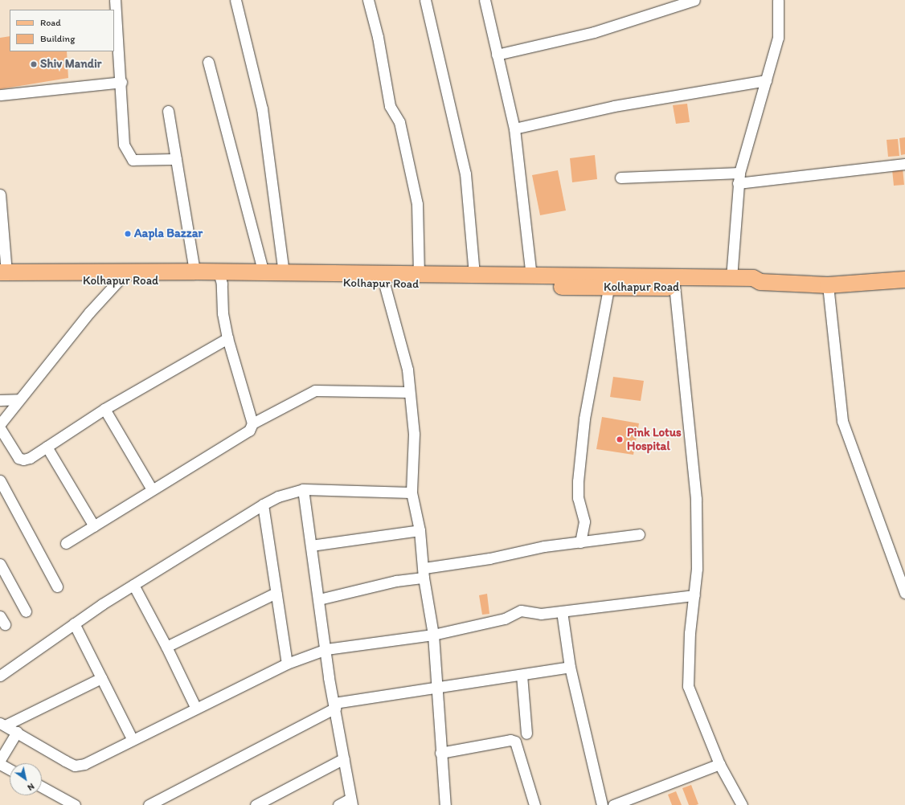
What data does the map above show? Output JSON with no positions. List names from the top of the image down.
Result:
{
  "streets": {
    "main road": ["Kolhapur Road"]
  },
  "places": ["Shiv Mandir", "Aapla Bazzar", "Pink Lotus Hospital"],
  "legend": ["Road", "Building"],
  "north": "bottom right"
}
